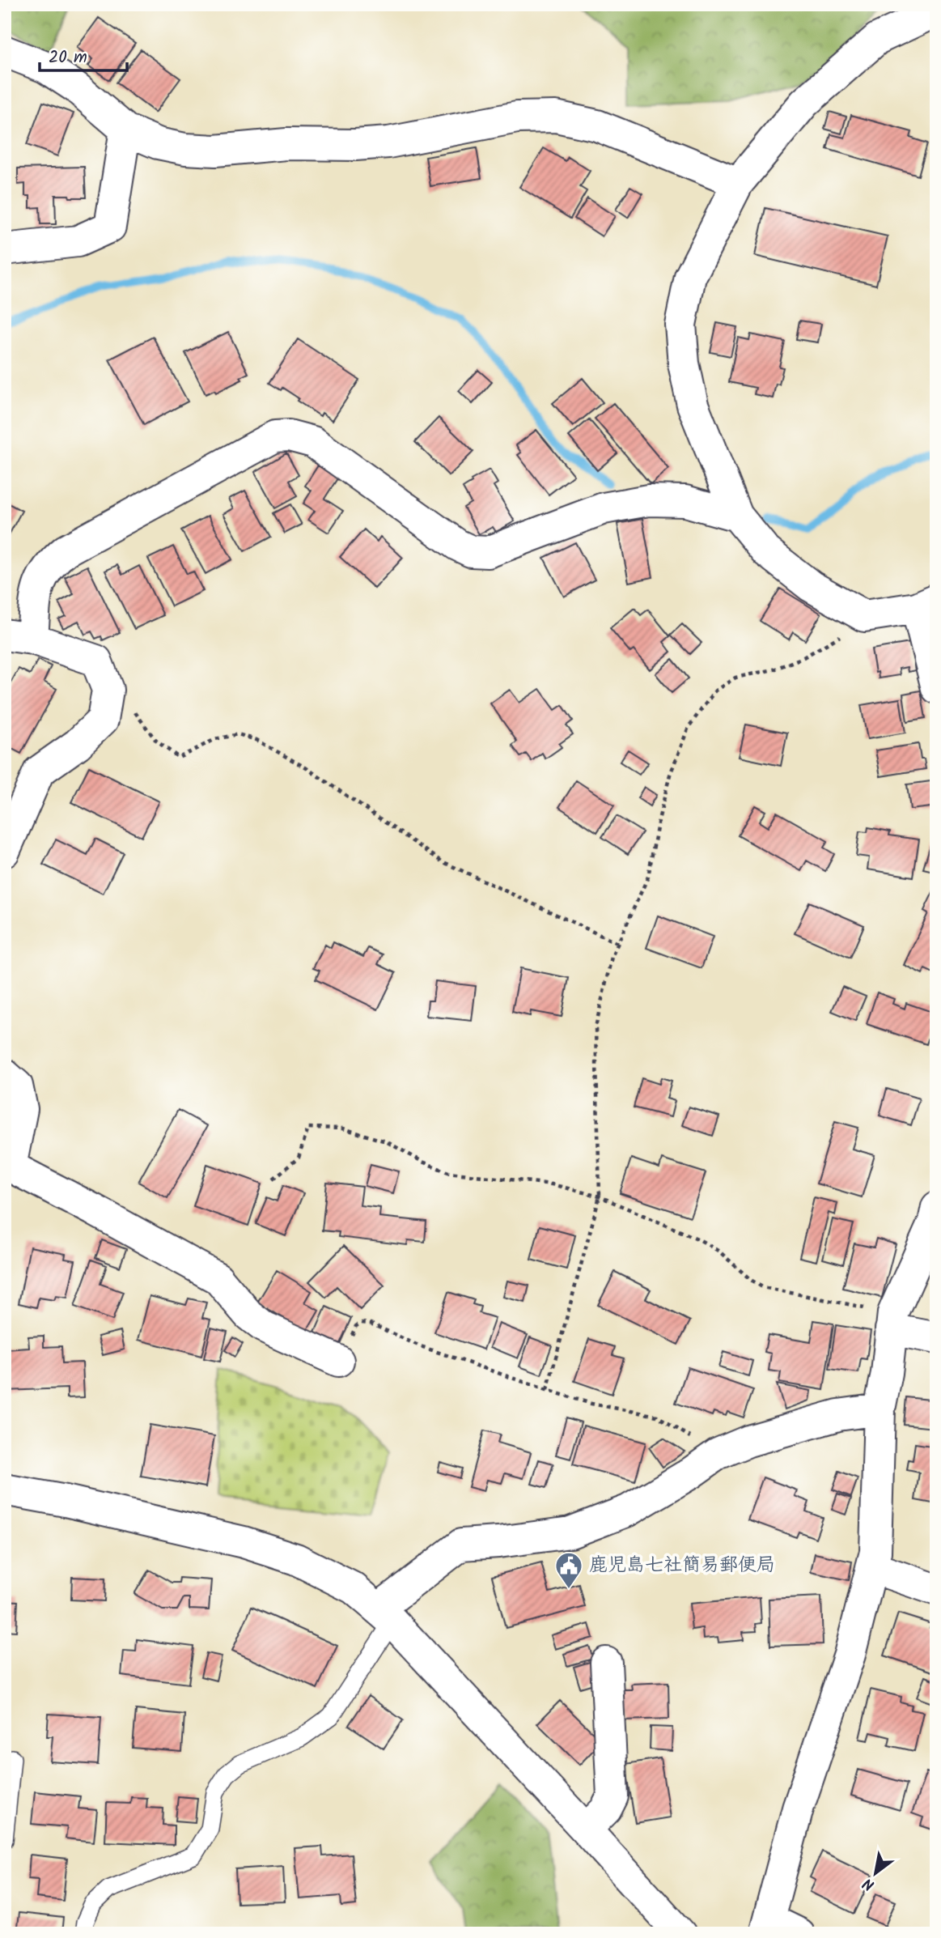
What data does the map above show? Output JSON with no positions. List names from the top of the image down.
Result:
{
  "places": {
    "public building": ["鹿児島七社簡易郵便局"]
  },
  "scale_bar": "20 m",
  "north": "bottom left"
}
